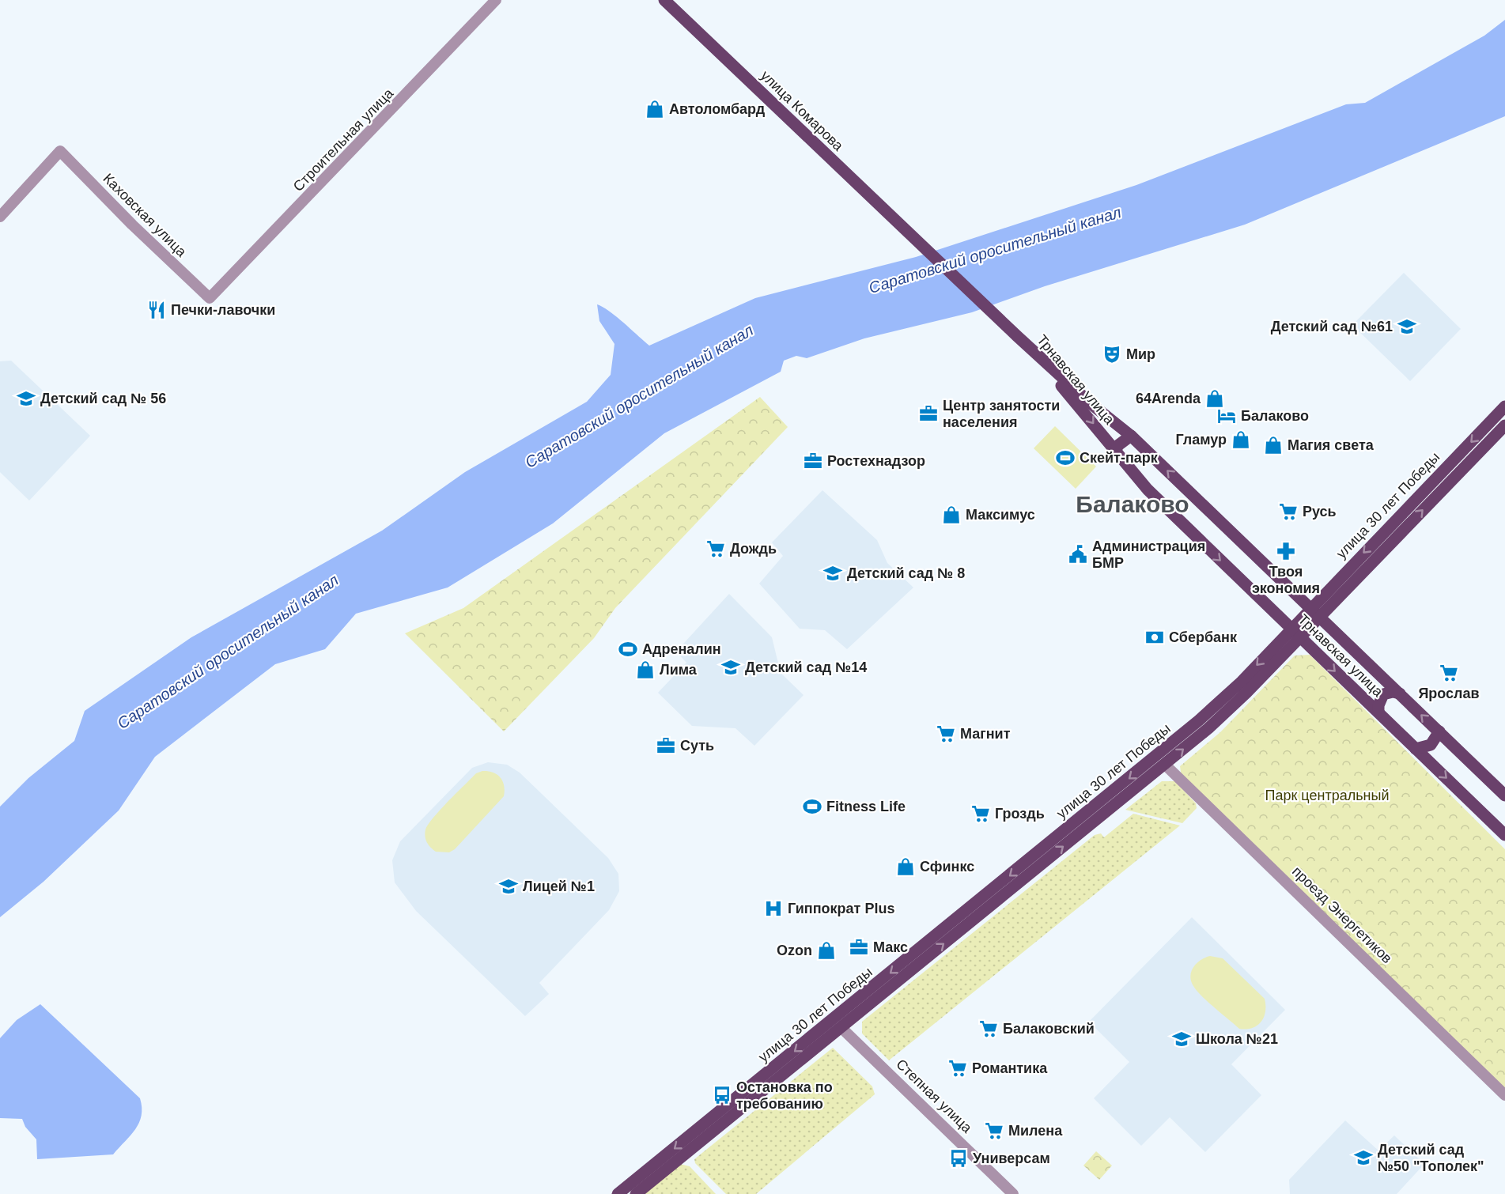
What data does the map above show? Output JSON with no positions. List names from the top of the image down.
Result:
{
  "streets": {
    "main road": ["улица Комарова", "Трнавская улица", "улица 30 лет Победы"],
    "street": [
      "Строительная улица",
      "Каховская улица",
      "проезд Энергетиков",
      "Степная улица"
    ]
  },
  "crossings": [
    ["улица Комарова", "Трнавская улица"],
    ["Строительная улица", "Каховская улица"],
    ["Трнавская улица", "улица 30 лет Победы"],
    ["улица 30 лет Победы", "проезд Энергетиков"],
    ["улица 30 лет Победы", "Степная улица"]
  ],
  "districts": ["Балаково"],
  "water": ["Саратовский оросительный канал"],
  "parks": ["Парк центральный"],
  "places": {
    "shop": [
      "Автоломбард",
      "64Arenda",
      "Гламур",
      "Магия света",
      "Максимус",
      "Лима",
      "Сфинкс",
      "Ozon"
    ],
    "restaurant": ["Печки-лавочки"],
    "school or university": [
      "Детский сад №61",
      "Детский сад № 56",
      "Детский сад № 8",
      "Детский сад №14",
      "Лицей №1",
      "Школа №21",
      "Детский сад №50 \"Тополек\""
    ],
    "theatre": ["Мир"],
    "office": [
      "Центр занятости населения",
      "Ростехнадзор",
      "Суть",
      "Макс"
    ],
    "hotel": ["Балаково"],
    "sports": ["Скейт-парк", "Адреналин", "Fitness Life"],
    "supermarket": [
      "Русь",
      "Дождь",
      "Ярослав",
      "Магнит",
      "Гроздь",
      "Балаковский",
      "Романтика",
      "Милена"
    ],
    "pharmacy": ["Твоя экономия"],
    "public building": ["Администрация БМР"],
    "bank": ["Сбербанк"],
    "hospital": ["Гиппократ Plus"],
    "bus stop": ["Остановка по требованию", "Универсам"]
  }
}
